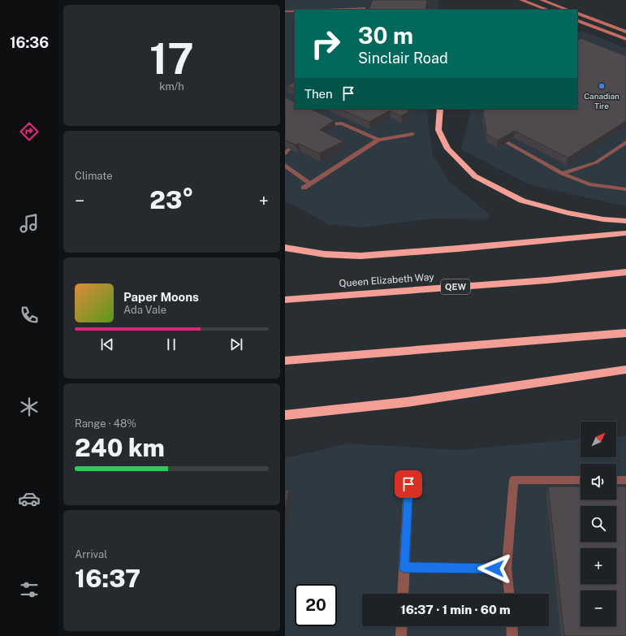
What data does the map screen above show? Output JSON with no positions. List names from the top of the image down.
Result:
{
  "streets": {
    "highway": ["Queen Elizabeth Way", "QEW"]
  },
  "places": ["Canadian Tire"],
  "north": "top right",
  "page": {
    "tabs": "16:36",
    "tile": [
      ["17", "km/h"],
      "Climate",
      ["Range · 48%", "240 km"],
      ["Arrival", "16:37"]
    ],
    "turn": ["30 m", "Sinclair Road"],
    "then": "Then",
    "heat": ["−", "23°", "+"],
    "song": ["Paper Moons", "Ada Vale"],
    "map_buttons": ["+", "−"],
    "limit": "20",
    "trip": "16:37 · 1 min · 60 m"
  }
}
